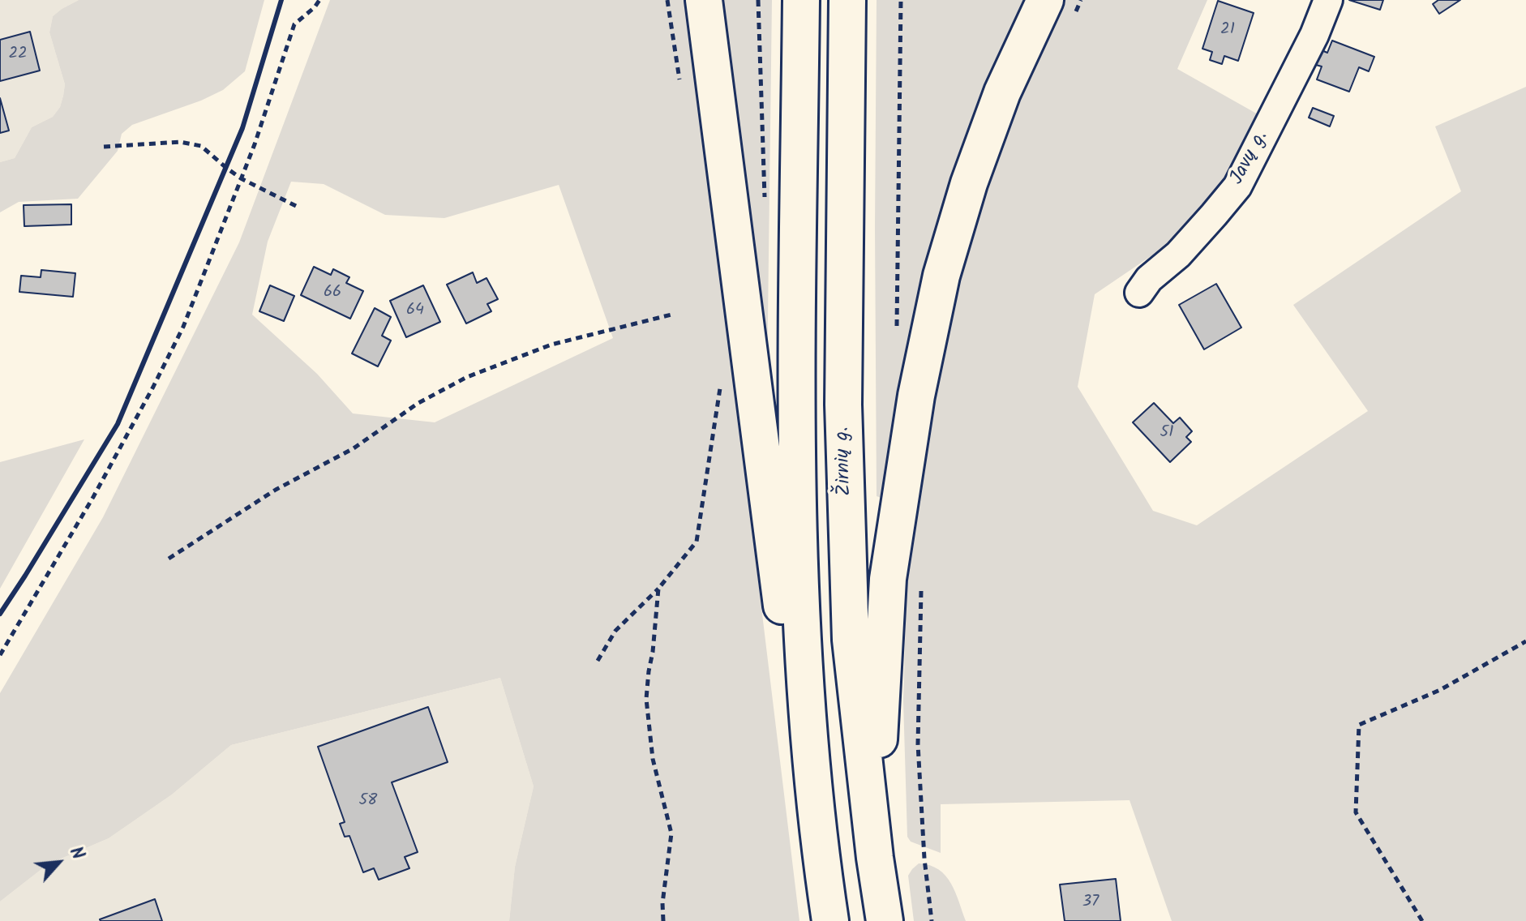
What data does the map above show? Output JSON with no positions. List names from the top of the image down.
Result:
{
  "streets": {
    "highway": ["Žirnių g."],
    "street": ["Javų g."]
  },
  "house_numbers": [
    "21",
    "22",
    "66",
    "64",
    "51",
    "58",
    "37"
  ],
  "north": "top right"
}
